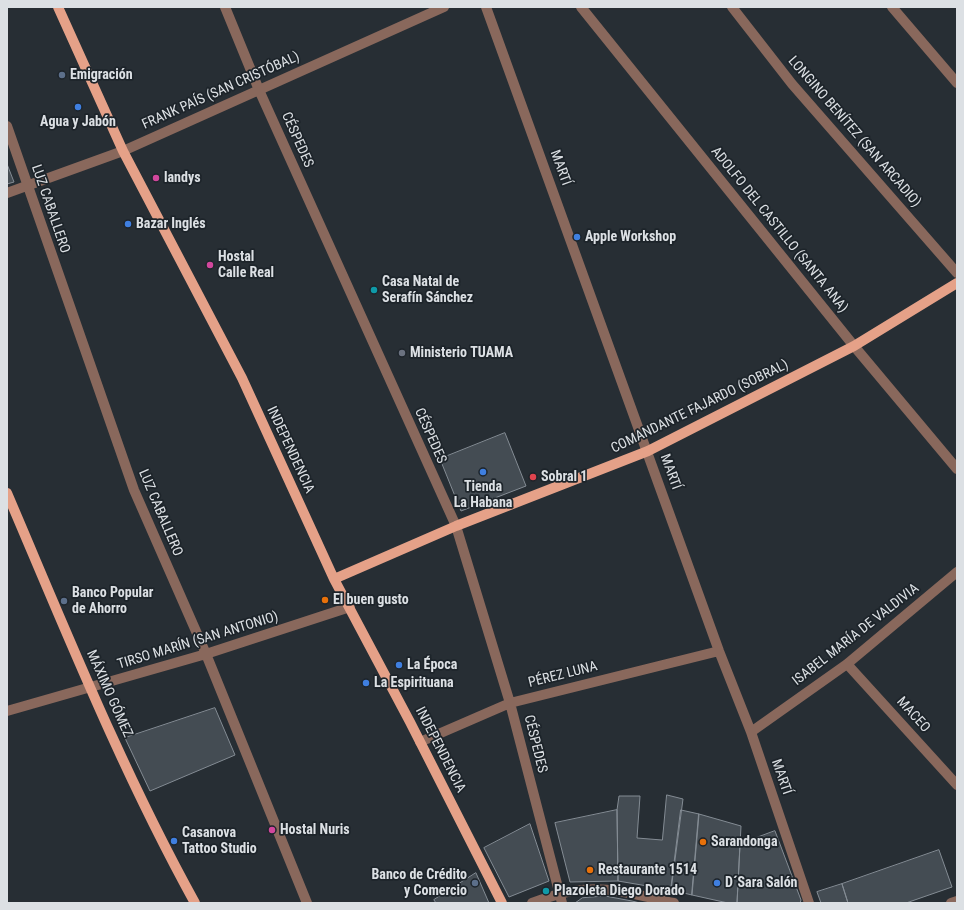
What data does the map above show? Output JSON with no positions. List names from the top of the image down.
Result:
{
  "streets": {
    "main road": ["COMANDANTE FAJARDO (SOBRAL)", "INDEPENDENCIA", "MÁXIMO GÓMEZ"],
    "street": [
      "FRANK PAÍS (SAN CRISTÓBAL)",
      "LONGINO BENÍTEZ (SAN ARCADIO)",
      "CÉSPEDES",
      "MARTÍ",
      "LUZ CABALLERO",
      "ADOLFO DEL CASTILLO (SANTA ANA)",
      "ISABEL MARÍA DE VALDIVIA",
      "TIRSO MARÍN (SAN ANTONIO)",
      "PÉREZ LUNA",
      "MACEO"
    ]
  },
  "crossings": [
    ["FRANK PAÍS (SAN CRISTÓBAL)", "CÉSPEDES"],
    ["FRANK PAÍS (SAN CRISTÓBAL)", "LUZ CABALLERO"],
    ["FRANK PAÍS (SAN CRISTÓBAL)", "INDEPENDENCIA"],
    ["CÉSPEDES", "COMANDANTE FAJARDO (SOBRAL)"],
    ["CÉSPEDES", "PÉREZ LUNA"],
    ["MARTÍ", "COMANDANTE FAJARDO (SOBRAL)"],
    ["MARTÍ", "ISABEL MARÍA DE VALDIVIA"],
    ["MARTÍ", "PÉREZ LUNA"],
    ["LUZ CABALLERO", "TIRSO MARÍN (SAN ANTONIO)"],
    ["ADOLFO DEL CASTILLO (SANTA ANA)", "COMANDANTE FAJARDO (SOBRAL)"],
    ["COMANDANTE FAJARDO (SOBRAL)", "INDEPENDENCIA"],
    ["INDEPENDENCIA", "TIRSO MARÍN (SAN ANTONIO)"],
    ["INDEPENDENCIA", "PÉREZ LUNA"],
    ["ISABEL MARÍA DE VALDIVIA", "MACEO"],
    ["TIRSO MARÍN (SAN ANTONIO)", "MÁXIMO GÓMEZ"]
  ],
  "places": [
    "Emigración",
    "Agua y Jabón",
    "landys",
    "Bazar Inglés",
    "Apple Workshop",
    "Hostal Calle Real",
    "Casa Natal de Serafín Sánchez",
    "Ministerio TUAMA",
    "Tienda La Habana",
    "Sobral 1",
    "El buen gusto",
    "Banco Popular de Ahorro",
    "La Época",
    "La Espirituana",
    "Hostal Nuris",
    "Casanova Tattoo Studio",
    "Sarandonga",
    "Restaurante 1514",
    "Banco de Crédito y Comercio",
    "D´Sara Salón",
    "Plazoleta Diego Dorado"
  ]
}
